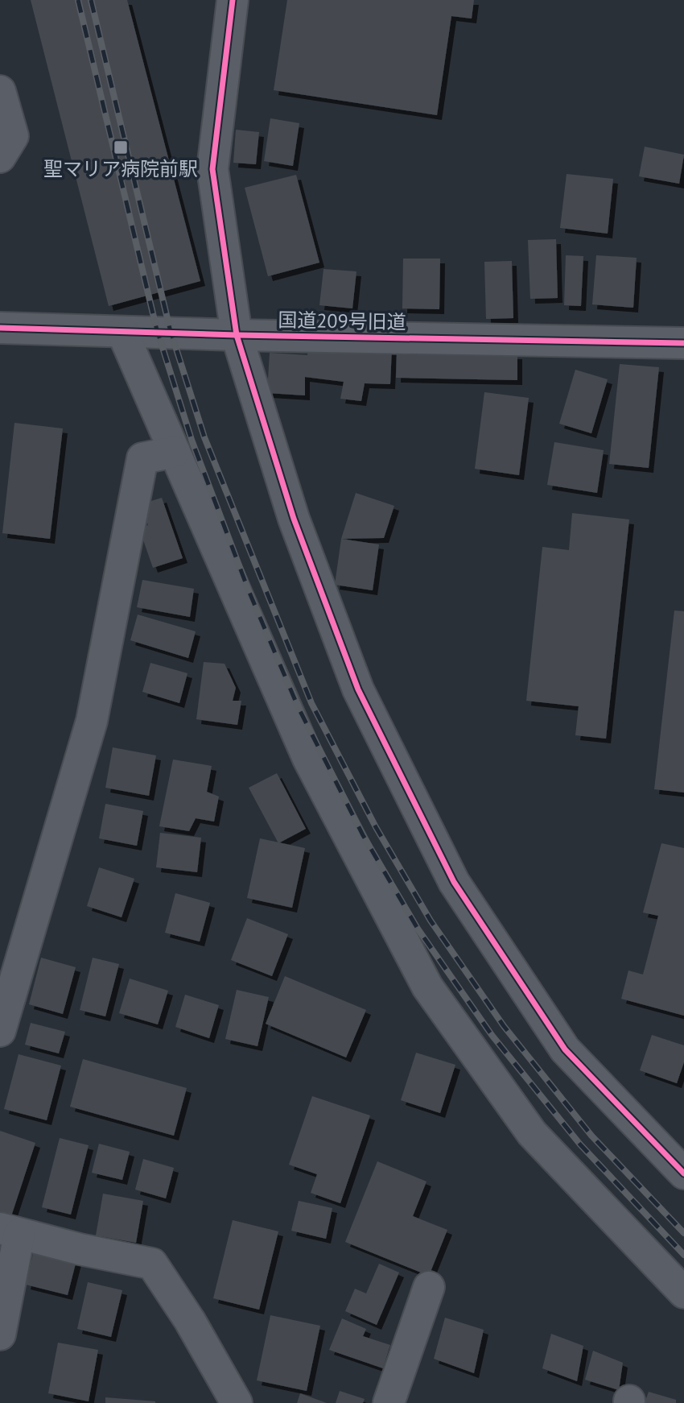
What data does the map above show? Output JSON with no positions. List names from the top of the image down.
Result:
{
  "streets": {
    "street": ["国道209号旧道"]
  },
  "places": {
    "transit": ["聖マリア病院前駅"]
  }
}
